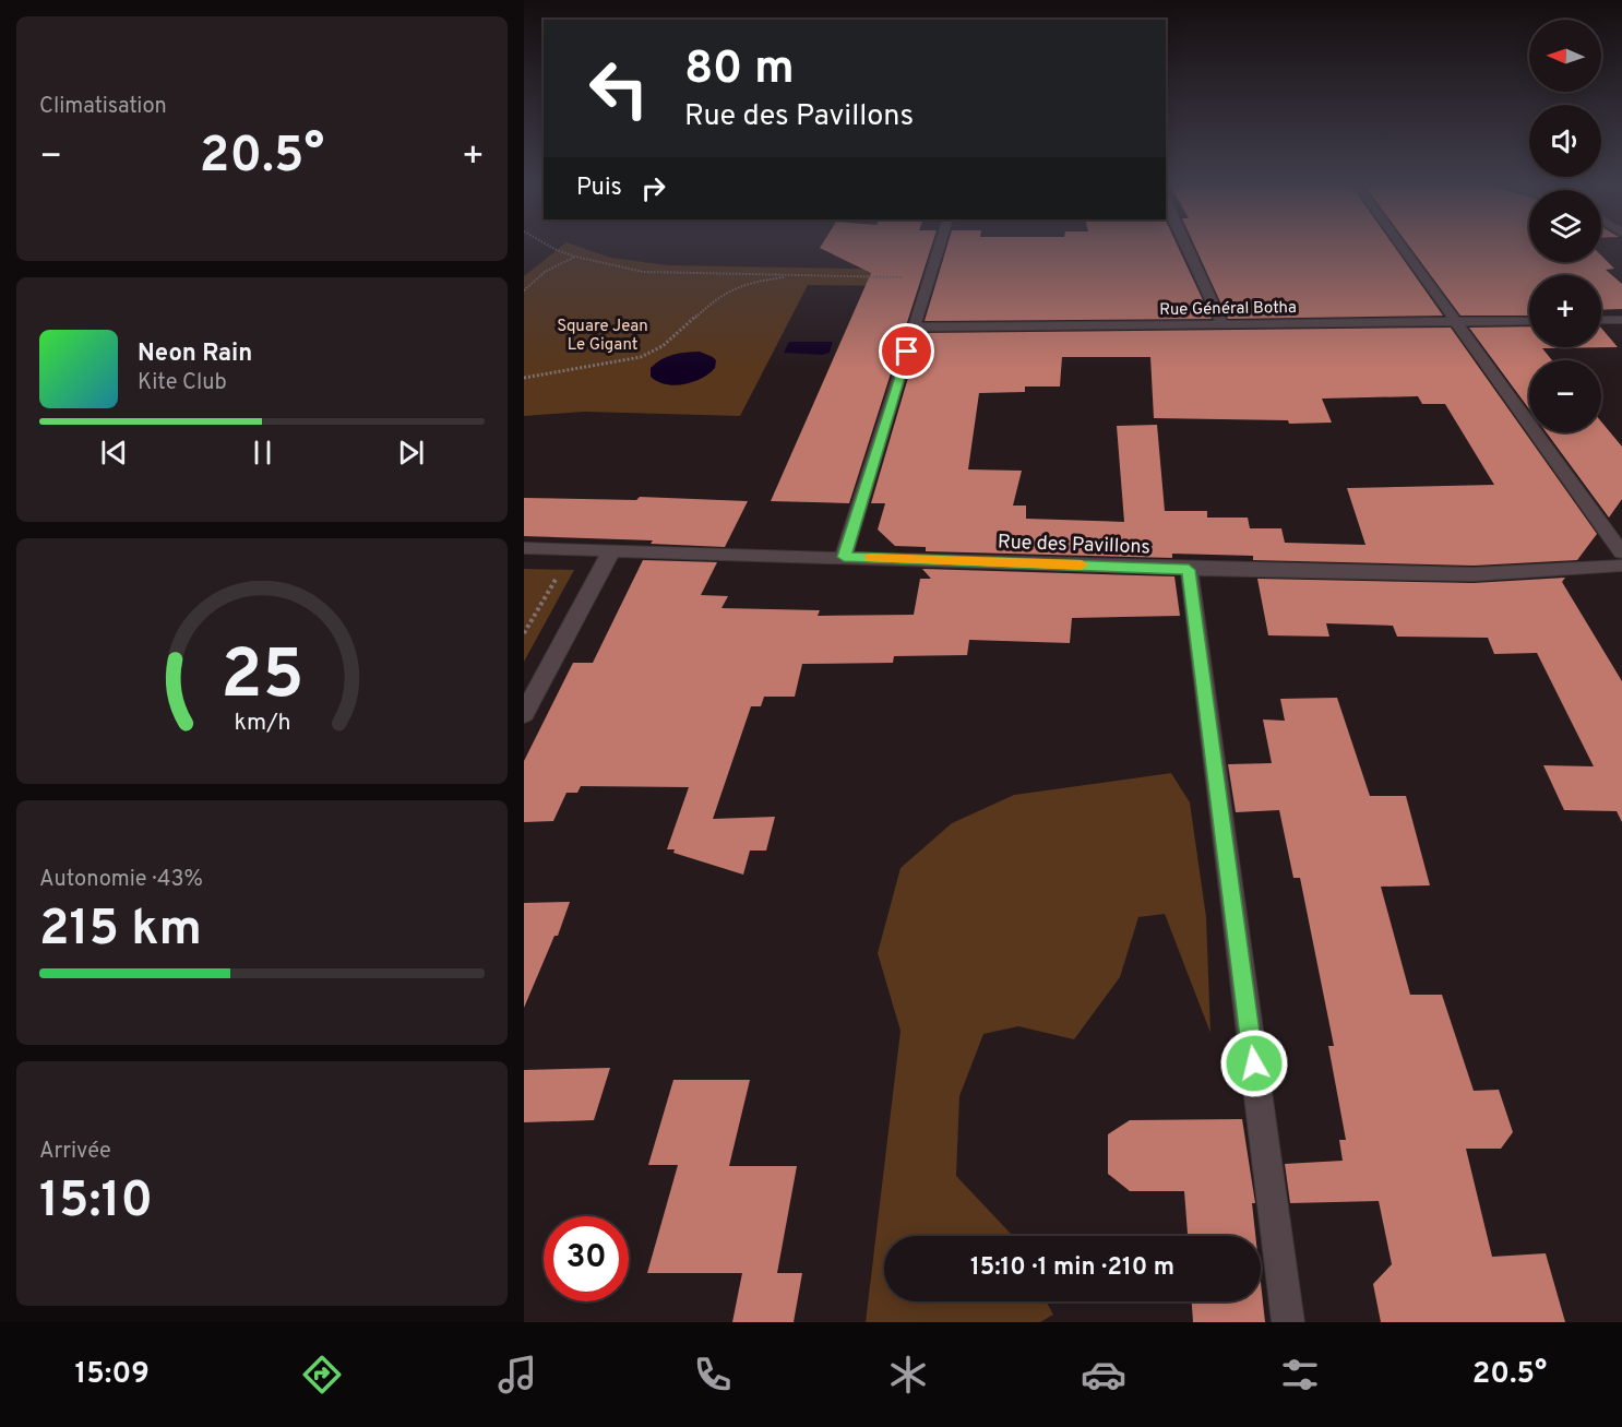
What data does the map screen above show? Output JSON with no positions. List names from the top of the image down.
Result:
{
  "streets": {
    "street": ["Rue Général Botha", "Rue des Pavillons"]
  },
  "parks": ["Square Jean Le Gigant"],
  "north": "left",
  "page": {
    "tile": [
      "Climatisation",
      ["Autonomie · 43%", "215 km"],
      ["Arrivée", "15:10"]
    ],
    "map_buttons": ["+", "−"],
    "turn": ["80 m", "Rue des Pavillons"],
    "heat": ["−", "20.5°", "+"],
    "then": "Puis",
    "song": ["Neon Rain", "Kite Club"],
    "limit": "30",
    "trip": "15:10 · 1 min · 210 m",
    "tabs": ["15:09", "20.5°"],
    "gauge": ["25", "km/h"]
  }
}
